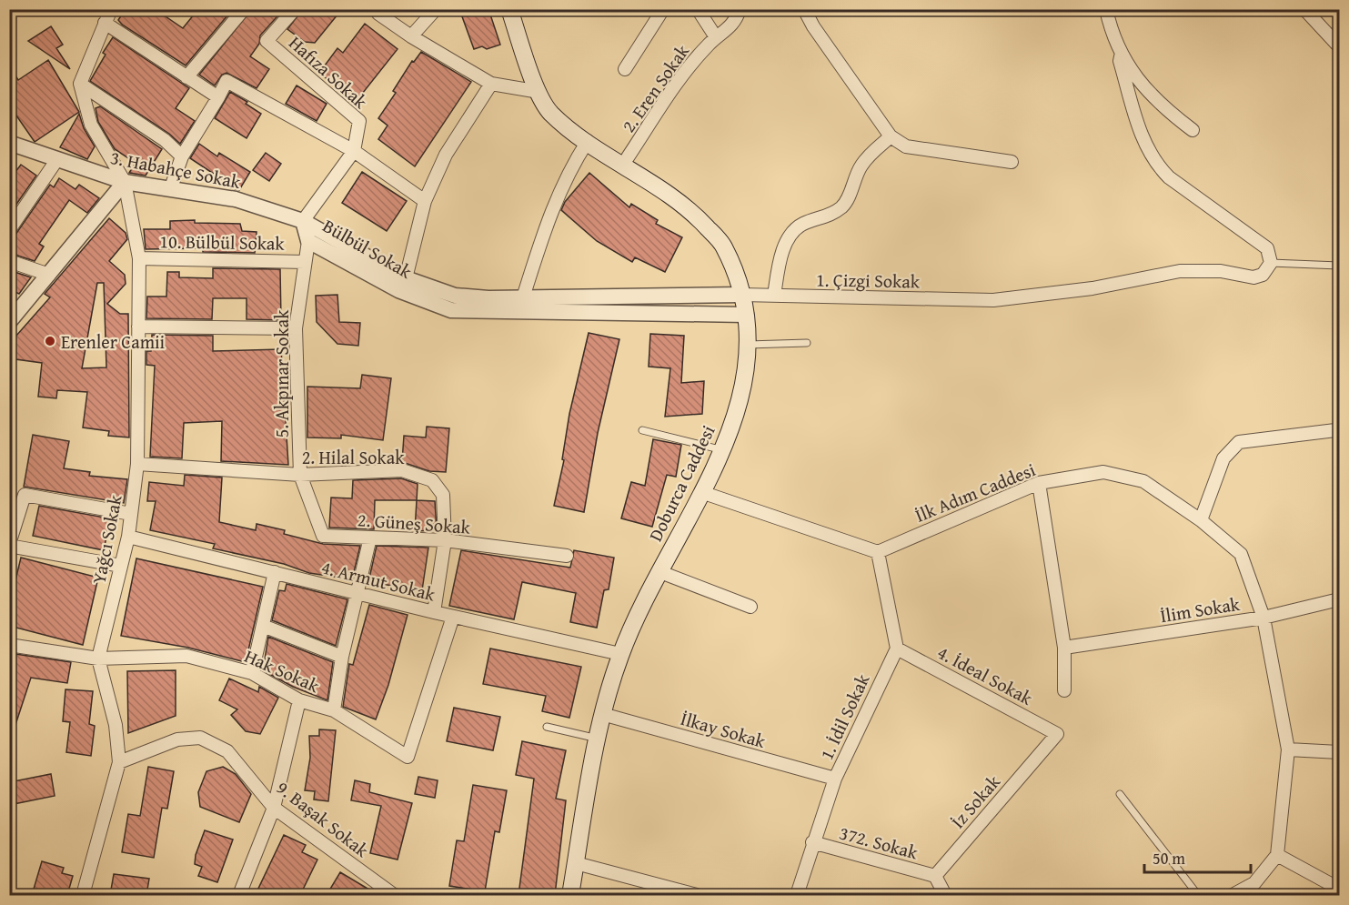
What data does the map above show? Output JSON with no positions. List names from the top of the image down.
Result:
{
  "streets": {
    "main road": ["Doburca Caddesi"],
    "street": [
      "Hafıza Sokak",
      "2. Eren Sokak",
      "3. Habahçe Sokak",
      "10. Bülbül Sokak",
      "Bülbül Sokak",
      "1. Çizgi Sokak",
      "5. Akpınar Sokak",
      "2. Hilal Sokak",
      "İlk Adım Caddesi",
      "2. Güneş Sokak",
      "Yağcı Sokak",
      "4. Armut Sokak",
      "İlim Sokak",
      "Hak Sokak",
      "4. İdeal Sokak",
      "1. İdil Sokak",
      "İlkay Sokak",
      "İz Sokak",
      "9. Başak Sokak",
      "372. Sokak"
    ]
  },
  "crossings": [
    ["2. Eren Sokak", "Doburca Caddesi"],
    ["3. Habahçe Sokak", "Bülbül Sokak"],
    ["3. Habahçe Sokak", "Yağcı Sokak"],
    ["10. Bülbül Sokak", "5. Akpınar Sokak"],
    ["10. Bülbül Sokak", "Yağcı Sokak"],
    ["Bülbül Sokak", "1. Çizgi Sokak"],
    ["Bülbül Sokak", "5. Akpınar Sokak"],
    ["Bülbül Sokak", "Doburca Caddesi"],
    ["1. Çizgi Sokak", "Doburca Caddesi"],
    ["5. Akpınar Sokak", "2. Hilal Sokak"],
    ["5. Akpınar Sokak", "2. Güneş Sokak"],
    ["2. Hilal Sokak", "2. Güneş Sokak"],
    ["2. Hilal Sokak", "Yağcı Sokak"],
    ["2. Hilal Sokak", "4. Armut Sokak"],
    ["Doburca Caddesi", "4. Armut Sokak"],
    ["Doburca Caddesi", "İlkay Sokak"],
    ["İlk Adım Caddesi", "İlim Sokak"],
    ["Yağcı Sokak", "4. Armut Sokak"],
    ["Yağcı Sokak", "Hak Sokak"],
    ["Yağcı Sokak", "9. Başak Sokak"],
    ["4. Armut Sokak", "Hak Sokak"],
    ["4. İdeal Sokak", "1. İdil Sokak"],
    ["4. İdeal Sokak", "İz Sokak"],
    ["1. İdil Sokak", "İlkay Sokak"],
    ["1. İdil Sokak", "372. Sokak"],
    ["İz Sokak", "372. Sokak"]
  ],
  "places": ["Erenler Camii"],
  "scale_bar": "50 m"
}
